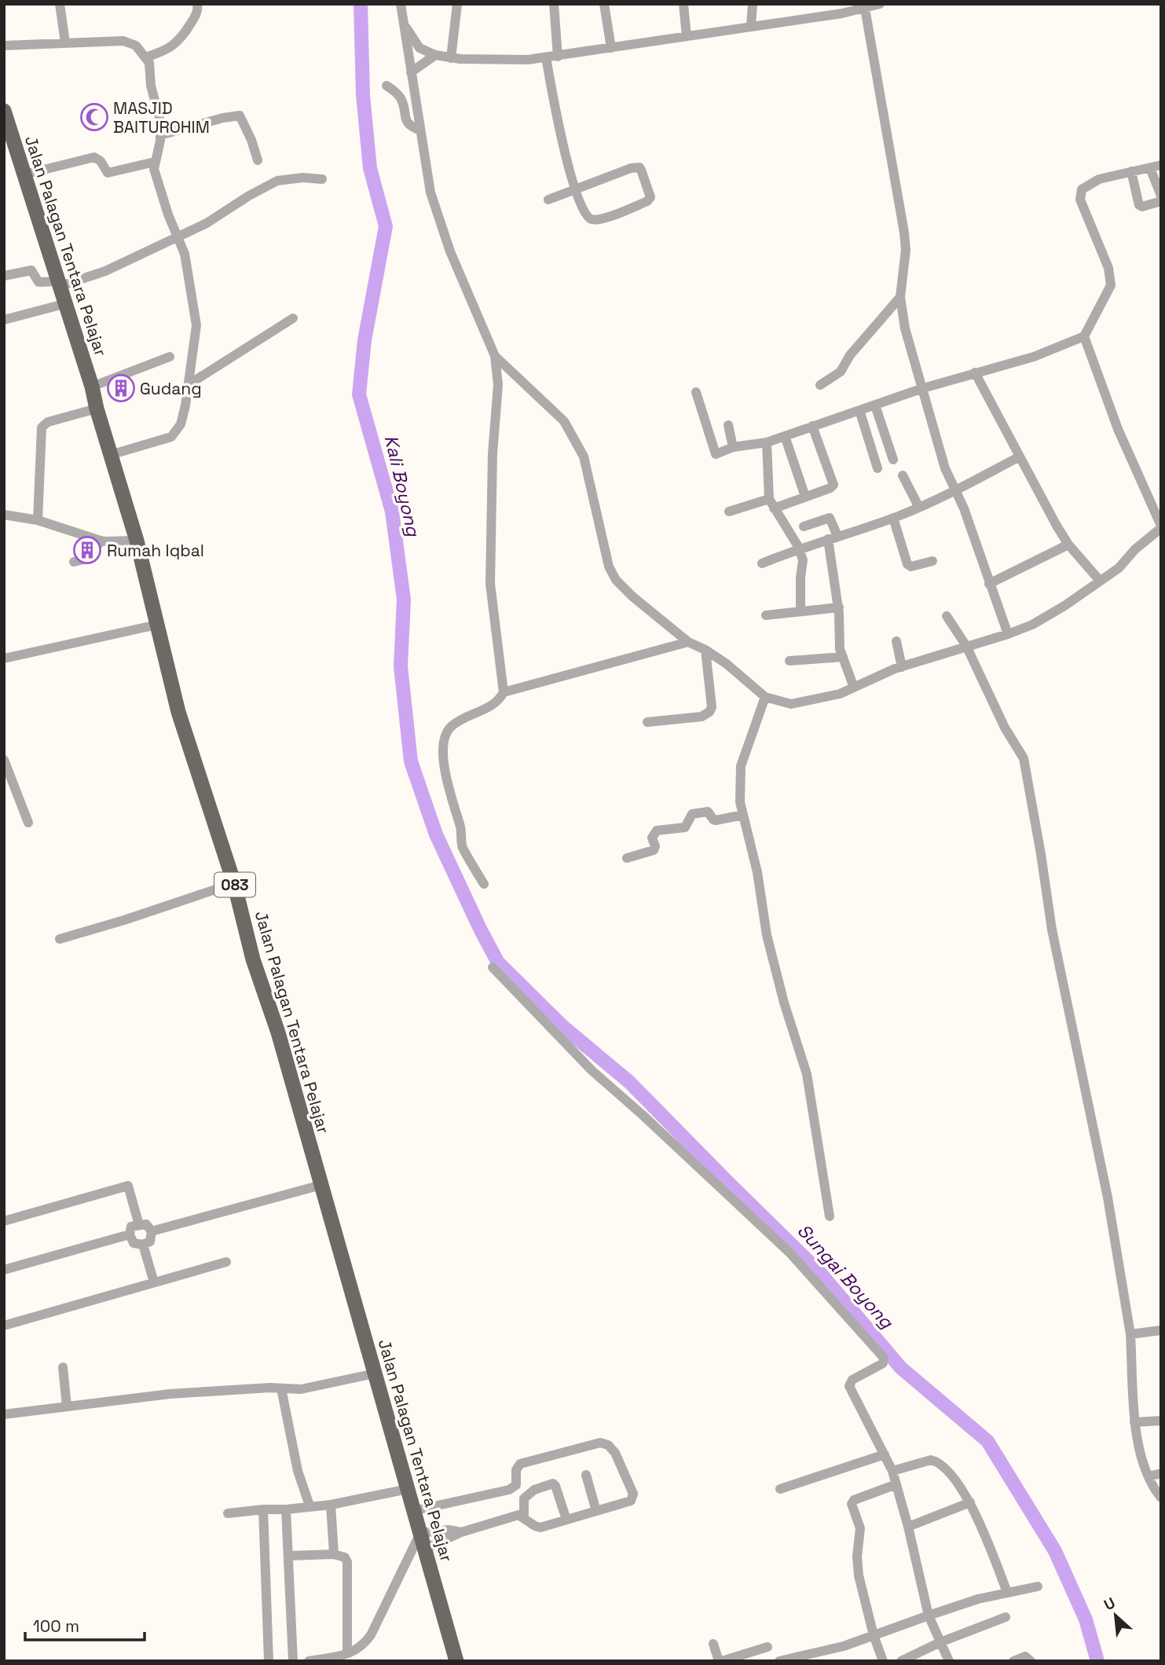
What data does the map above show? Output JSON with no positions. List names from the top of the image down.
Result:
{
  "streets": {
    "main road": ["Jalan Palagan Tentara Pelajar", "083"]
  },
  "water": ["Kali Boyong", "Sungai Boyong"],
  "places": {
    "mosque": ["MASJID BAITUROHIM"],
    "building": ["Gudang", "Rumah Iqbal"]
  },
  "scale_bar": "100 m",
  "north": "top left"
}
